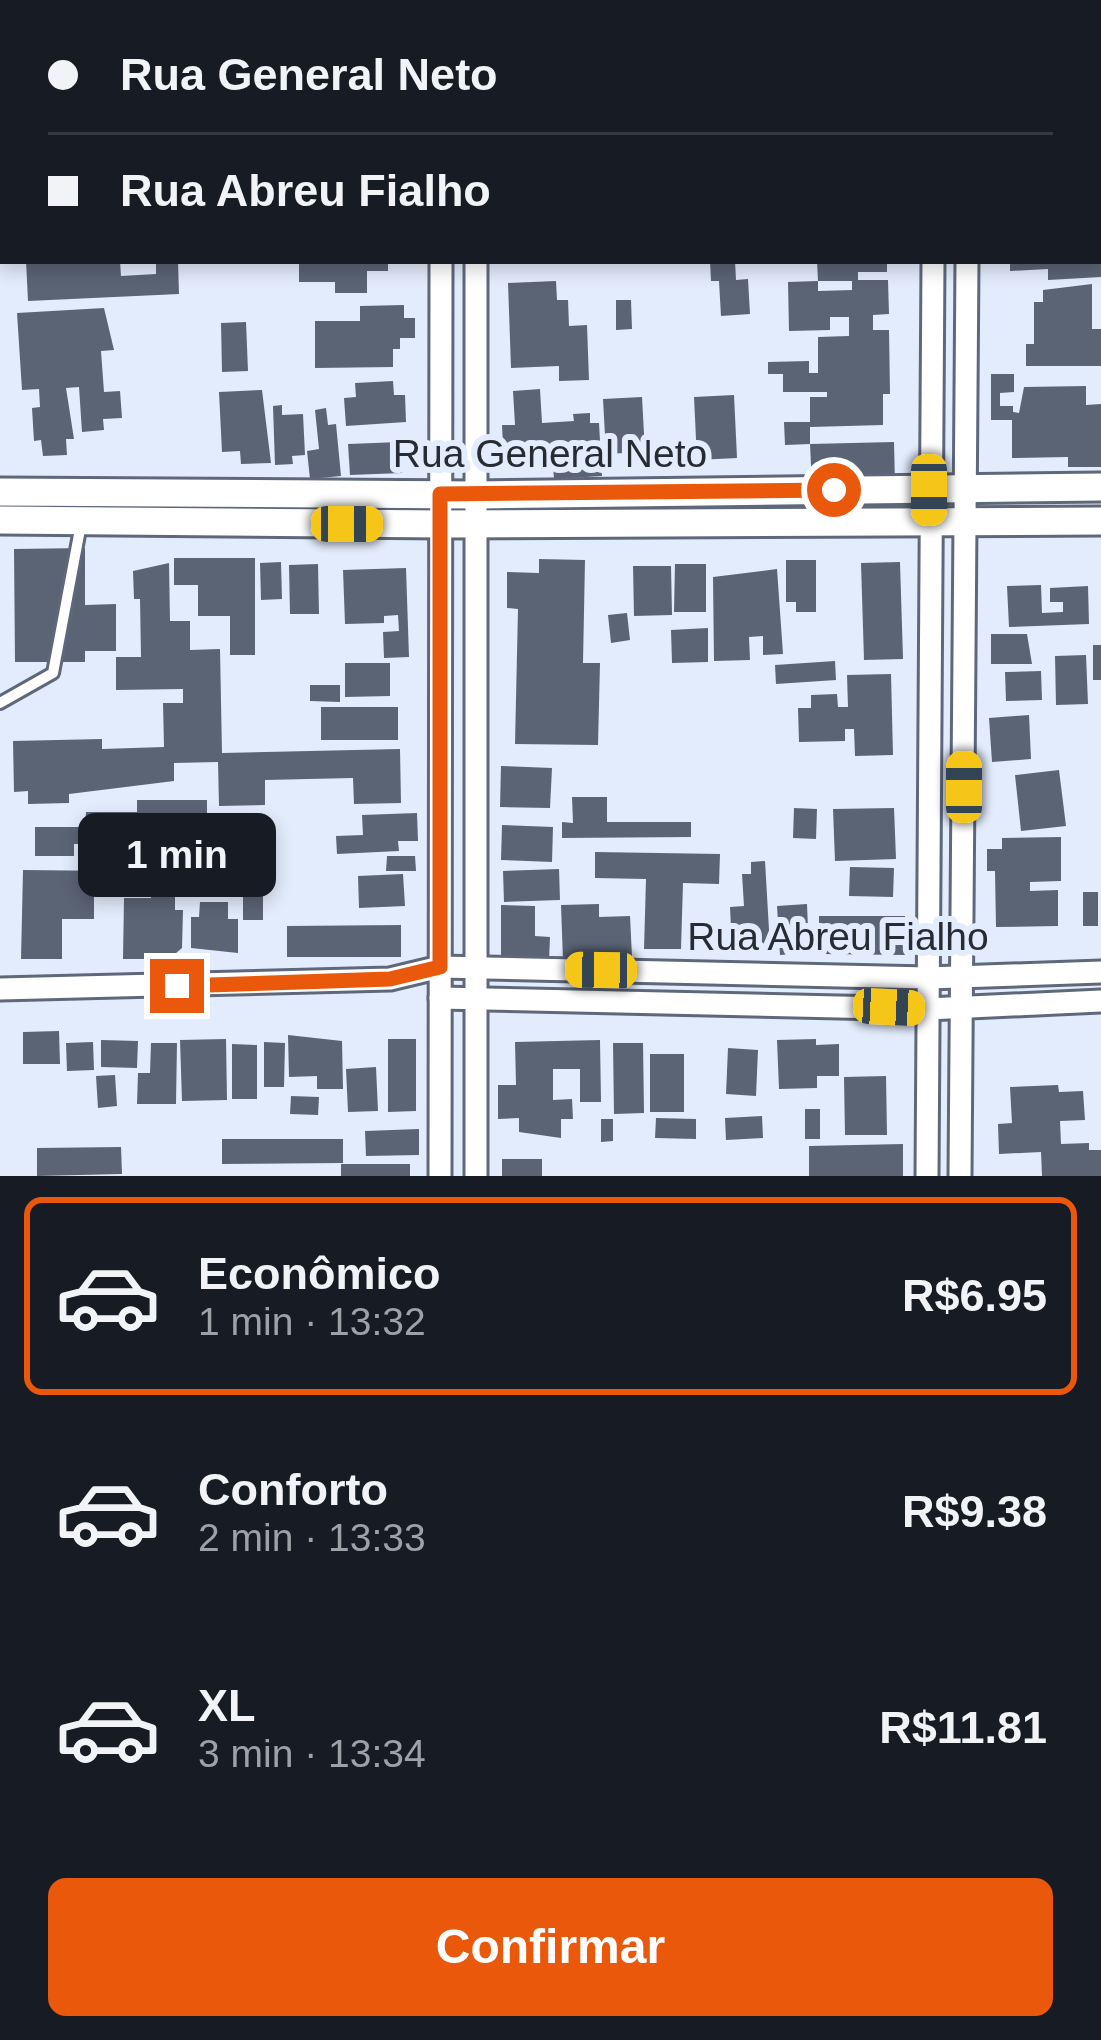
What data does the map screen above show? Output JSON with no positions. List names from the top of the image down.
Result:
{
  "streets": {
    "street": ["Rua General Neto", "Rua Abreu Fialho"]
  },
  "page": {
    "banner": ["Rua General Neto", "Rua Abreu Fialho"],
    "bubble": "1 min",
    "list": [
      {
        "name": "Econômico",
        "note": "1 min · 13:32",
        "value": "R$6.95"
      },
      {
        "name": "Conforto",
        "note": "2 min · 13:33",
        "value": "R$9.38"
      },
      {
        "name": "XL",
        "note": "3 min · 13:34",
        "value": "R$11.81"
      }
    ],
    "buttons": "Confirmar"
  }
}
